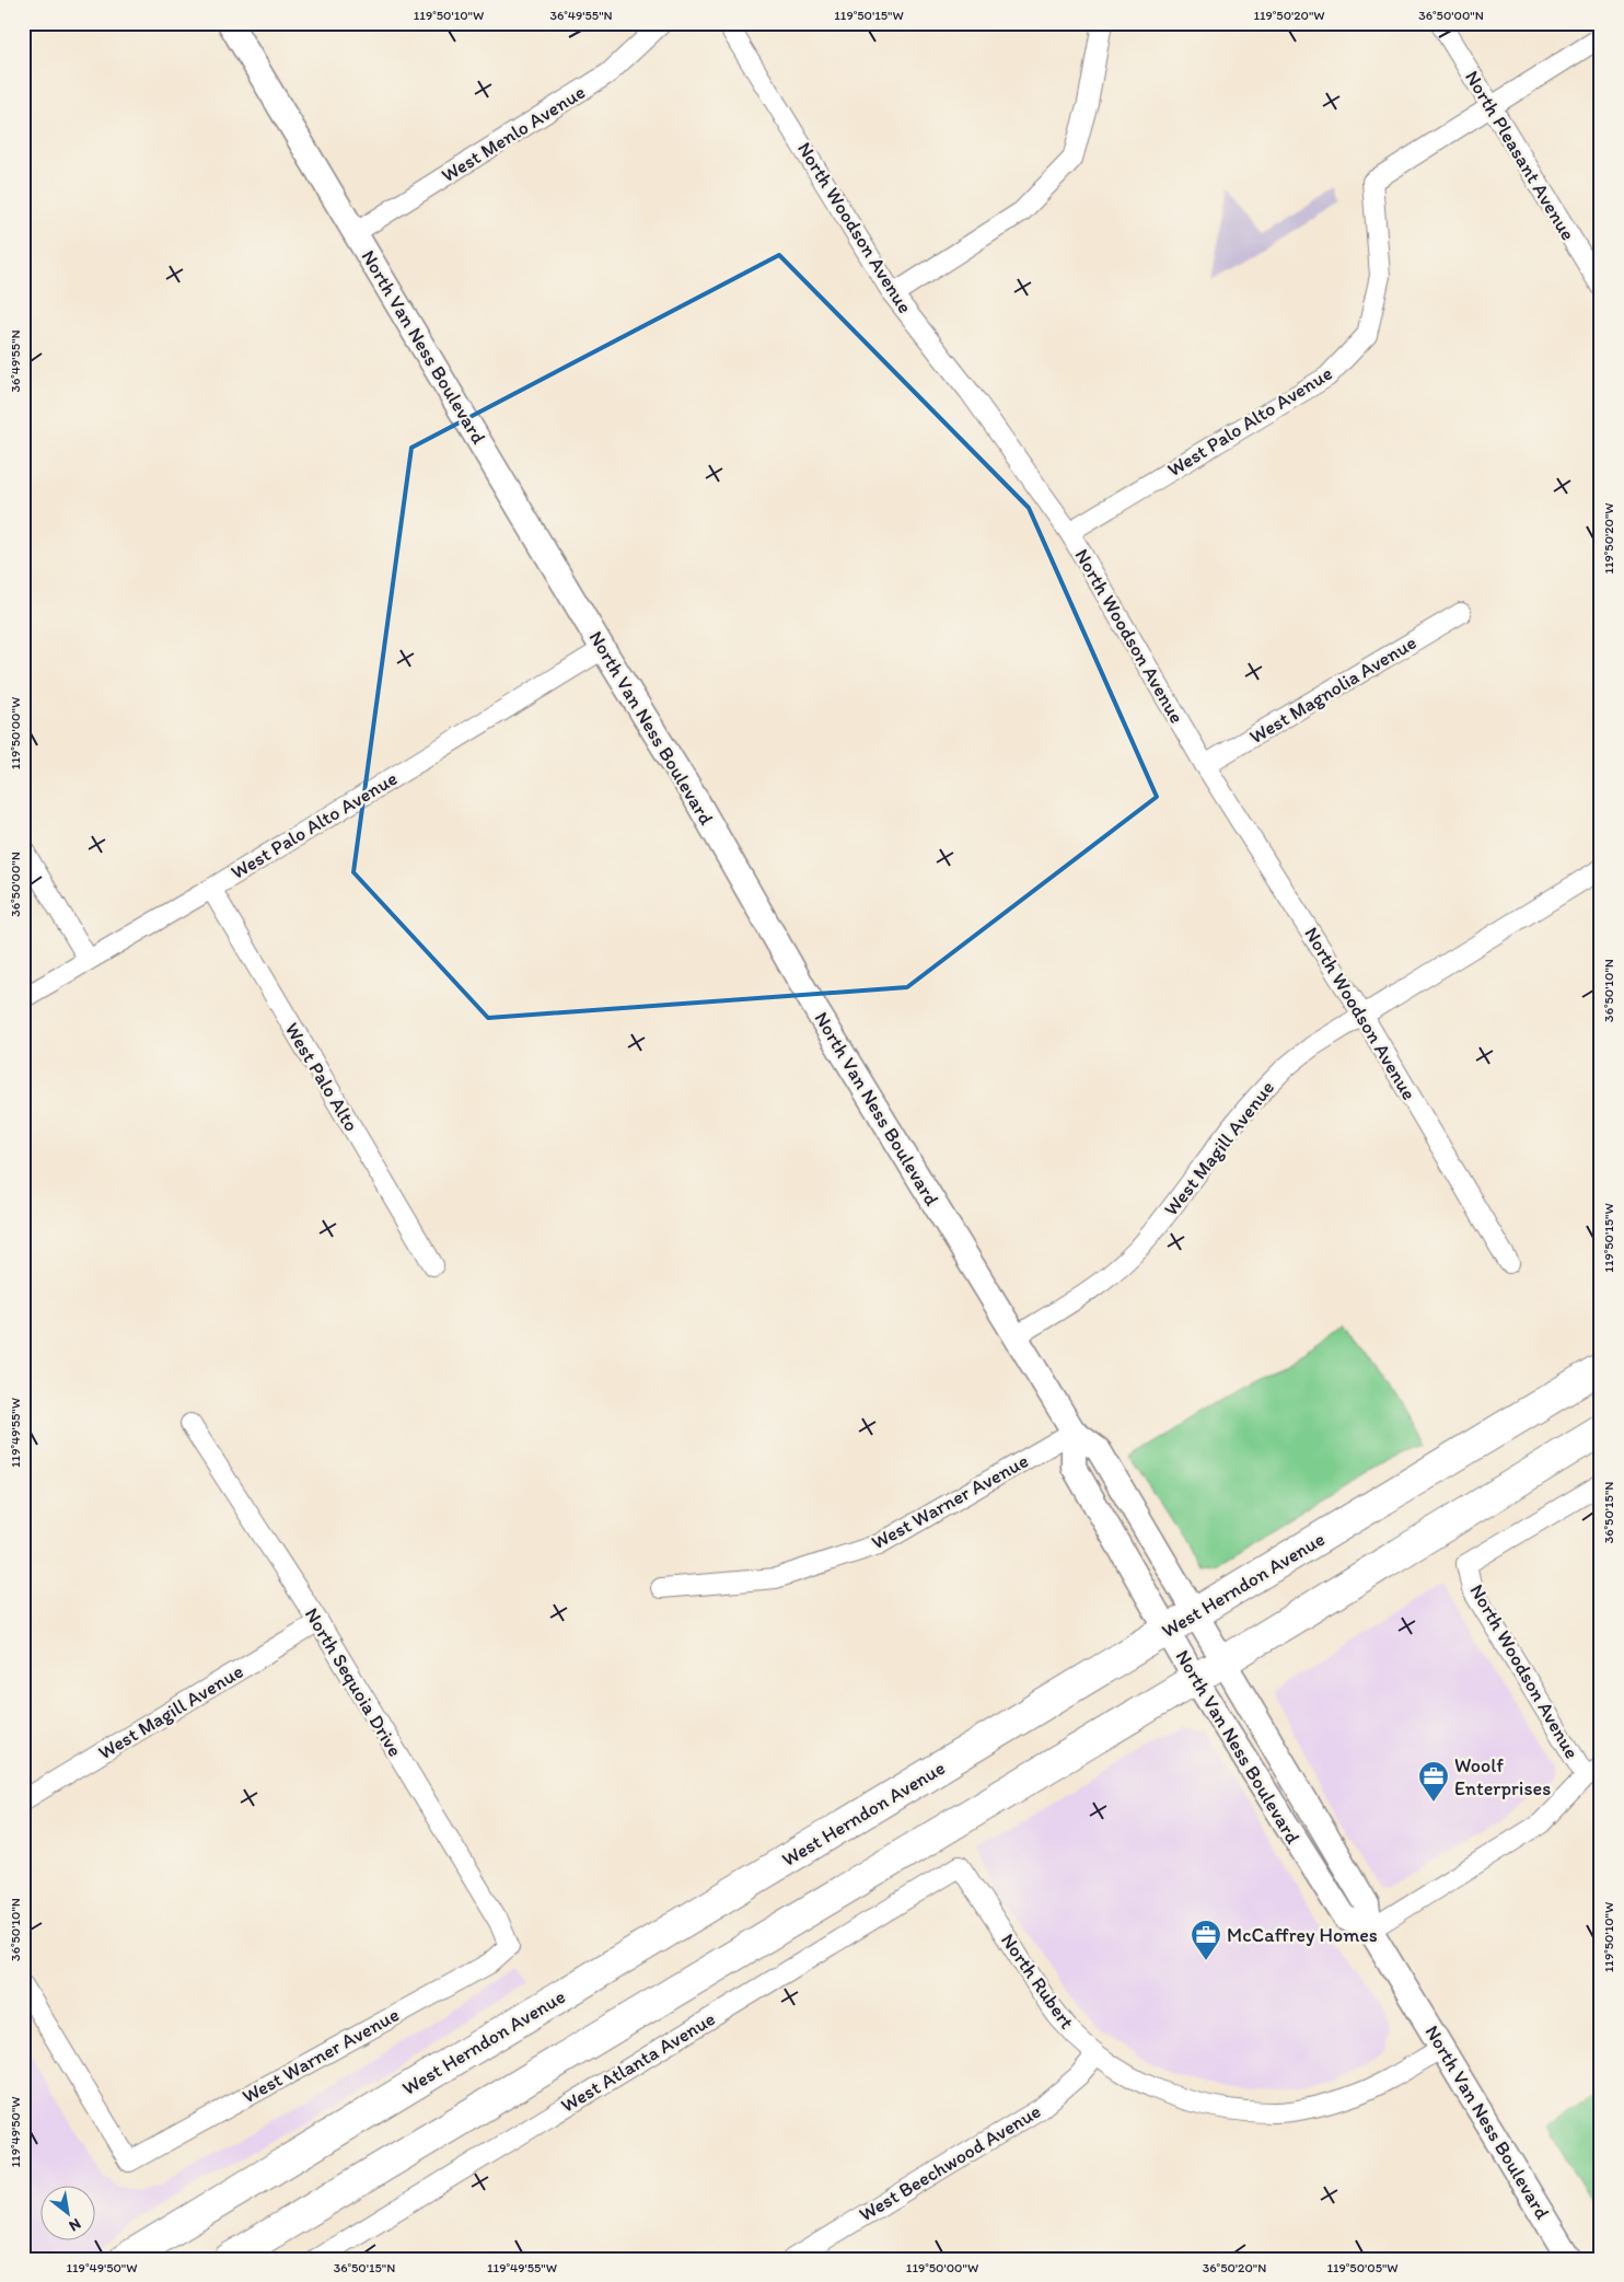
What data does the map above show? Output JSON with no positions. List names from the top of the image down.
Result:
{
  "streets": {
    "main road": ["West Herndon Avenue"],
    "street": [
      "West Menlo Avenue",
      "North Pleasant Avenue",
      "North Woodson Avenue",
      "North Van Ness Boulevard",
      "West Palo Alto Avenue",
      "West Magnolia Avenue",
      "West Palo Alto",
      "West Magill Avenue",
      "West Warner Avenue",
      "North Sequoia Drive",
      "North Rubert",
      "West Atlanta Avenue",
      "West Beechwood Avenue"
    ]
  },
  "crossings": [
    ["West Menlo Avenue", "North Van Ness Boulevard"],
    ["North Pleasant Avenue", "West Palo Alto Avenue"],
    ["North Woodson Avenue", "West Palo Alto Avenue"],
    ["North Woodson Avenue", "West Magnolia Avenue"],
    ["North Woodson Avenue", "West Magill Avenue"],
    ["North Van Ness Boulevard", "West Palo Alto Avenue"],
    ["North Van Ness Boulevard", "West Magill Avenue"],
    ["North Van Ness Boulevard", "West Warner Avenue"],
    ["North Van Ness Boulevard", "West Herndon Avenue"],
    ["North Van Ness Boulevard", "North Rubert"],
    ["West Palo Alto Avenue", "West Palo Alto"],
    ["West Magill Avenue", "North Sequoia Drive"],
    ["West Warner Avenue", "North Sequoia Drive"],
    ["North Rubert", "West Atlanta Avenue"],
    ["North Rubert", "West Beechwood Avenue"]
  ],
  "places": {
    "office": ["Woolf Enterprises", "McCaffrey Homes"]
  },
  "north": "bottom right",
  "coordinates": [
    "119°50'10\"W",
    "36°49'55\"N",
    "119°50'15\"W",
    "119°50'20\"W",
    "36°50'00\"N",
    "119°50'00\"W",
    "36°50'10\"N",
    "119°49'55\"W",
    "36°50'15\"N",
    "119°49'50\"W",
    "36°50'20\"N",
    "119°50'05\"W"
  ]
}
